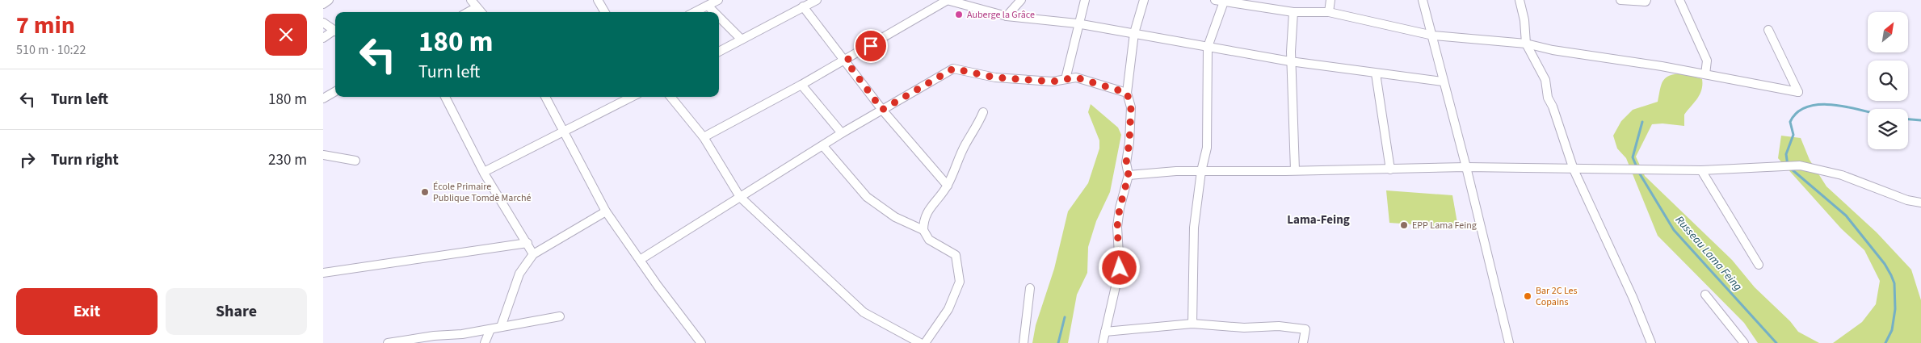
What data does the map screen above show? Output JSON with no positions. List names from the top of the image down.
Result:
{
  "districts": ["Lama-Feing"],
  "water": ["Russeau Lama Feing"],
  "places": [
    "Auberge la Grâce",
    "École Primaire Publique Tomdè Marché",
    "EPP Lama Feing",
    "Bar 2C Les Copains"
  ],
  "north": "top right",
  "page": {
    "heading": ["7 min", "510 m · 10:22"],
    "turn": ["180 m", "Turn left"],
    "list": [
      {
        "name": "Turn left",
        "value": "180 m"
      },
      {
        "name": "Turn right",
        "value": "230 m"
      }
    ],
    "buttons": ["Exit", "Share"]
  }
}
